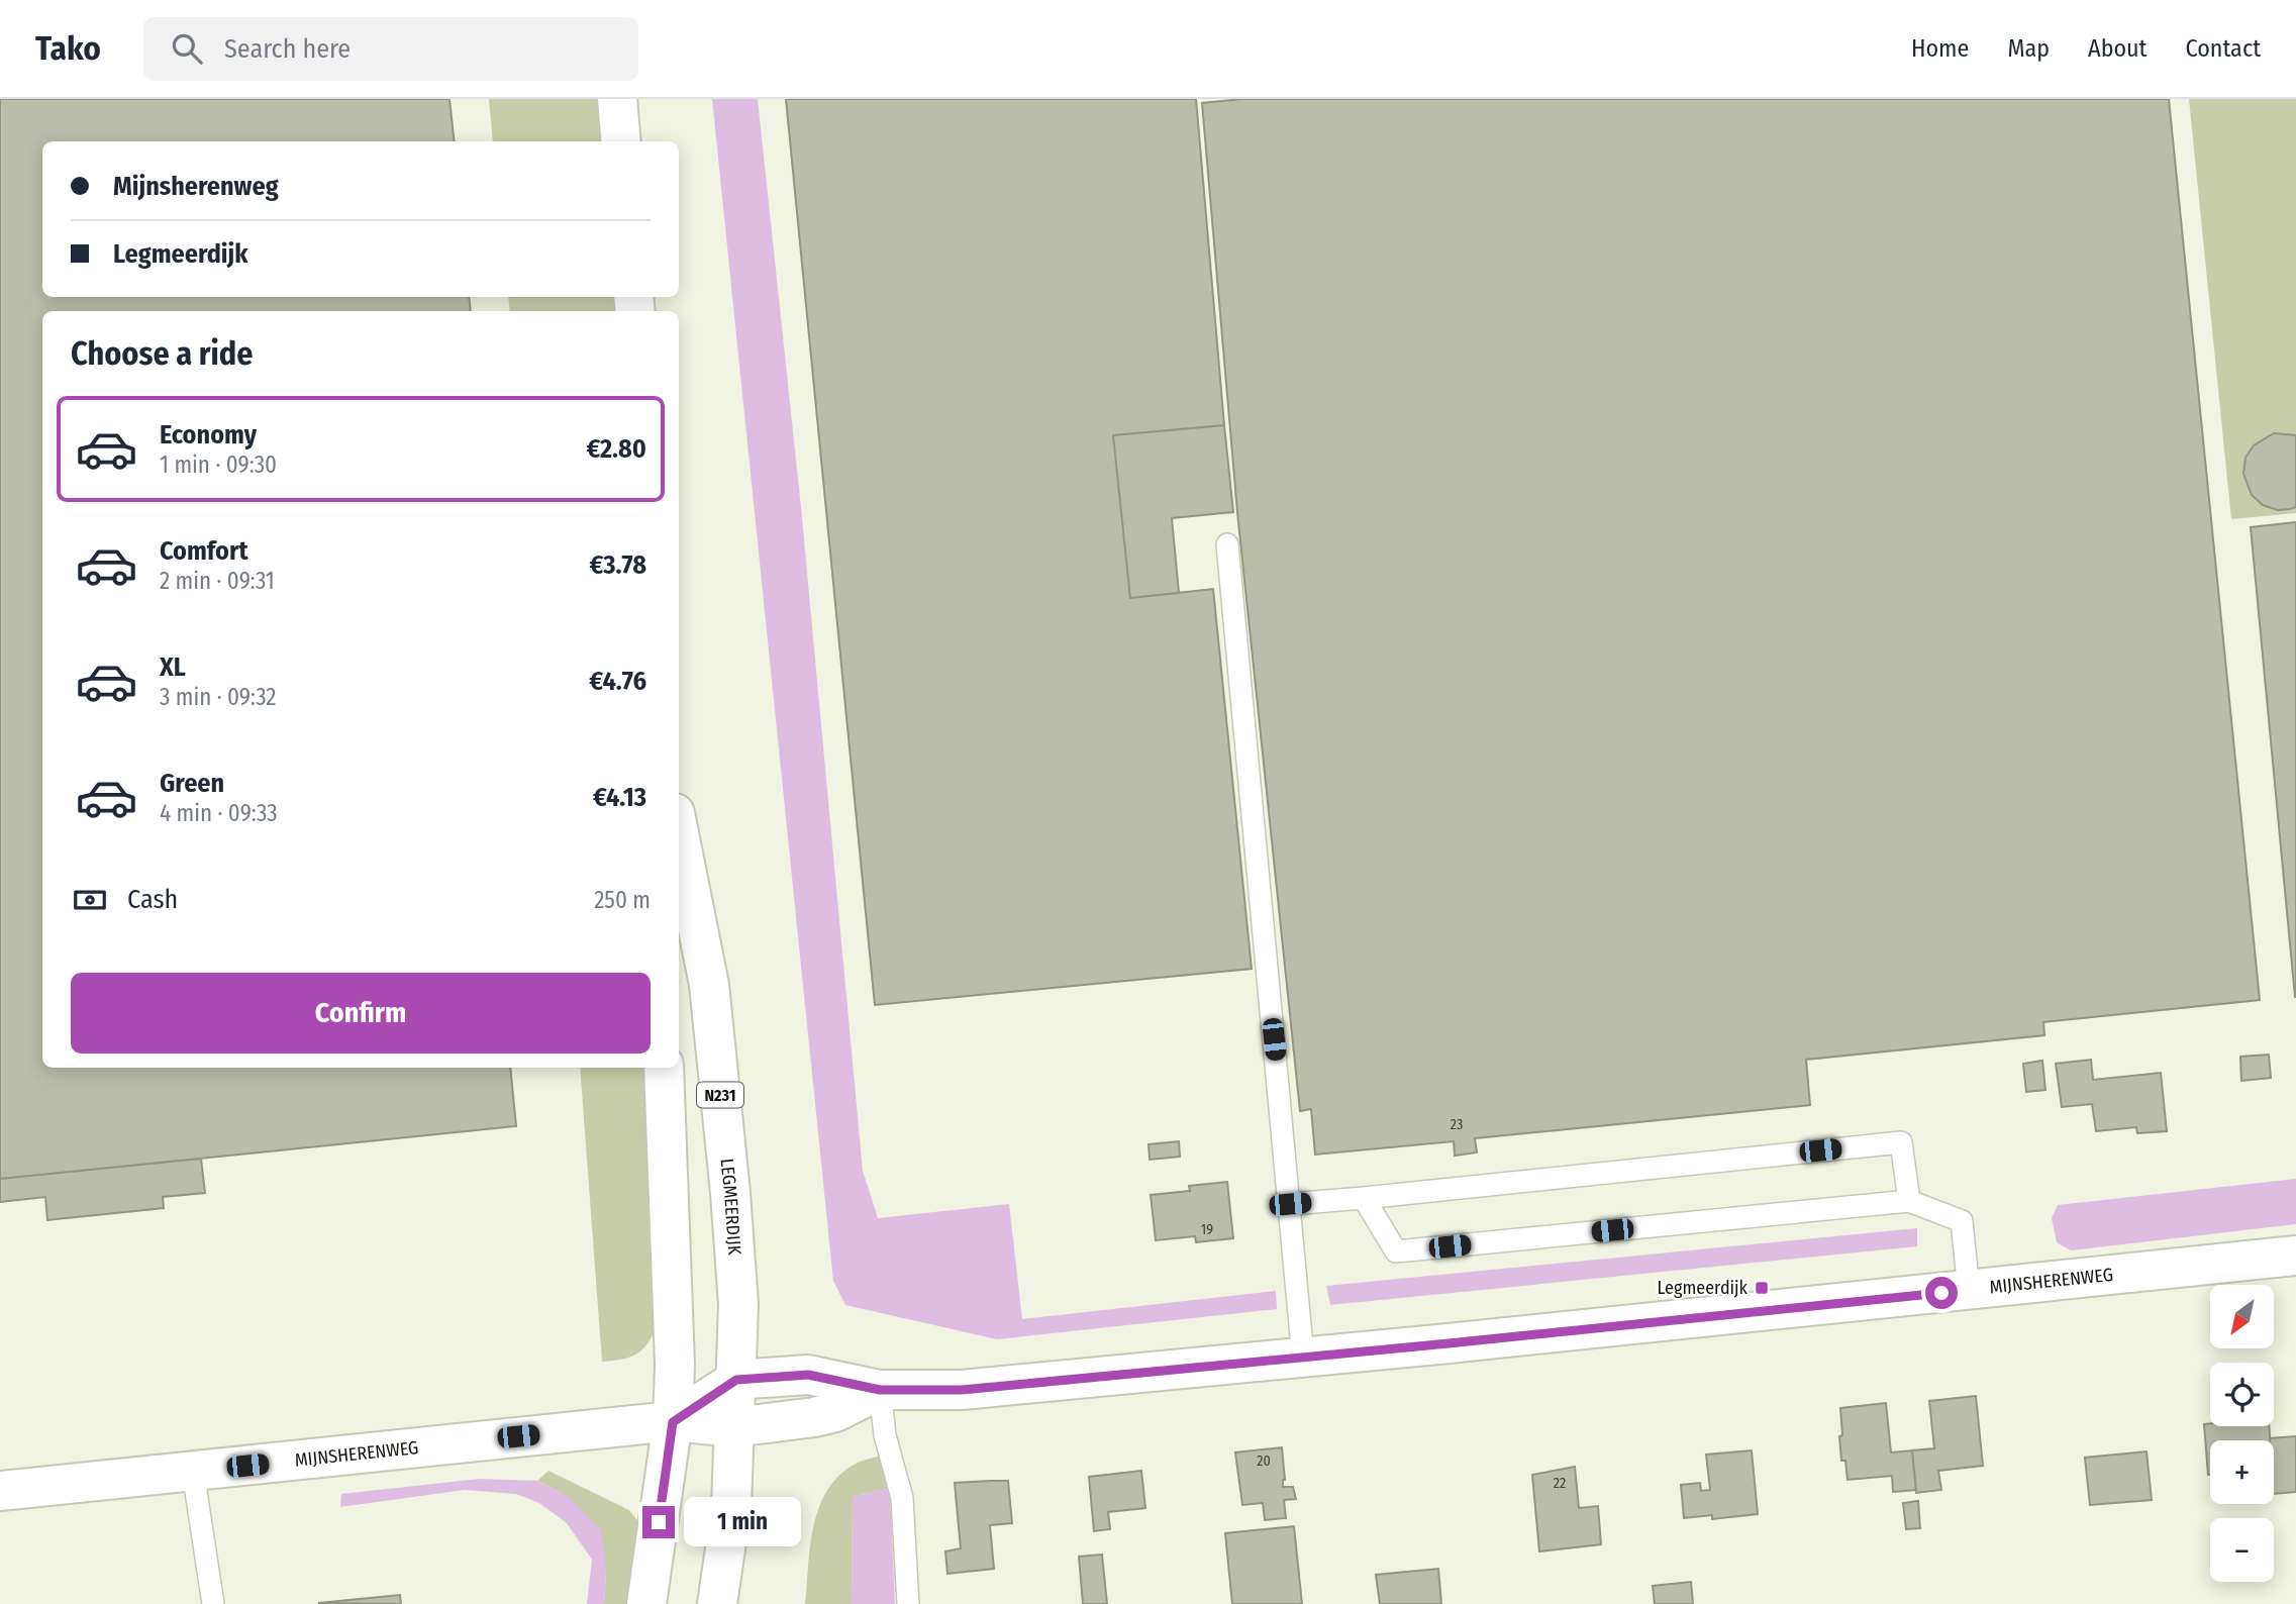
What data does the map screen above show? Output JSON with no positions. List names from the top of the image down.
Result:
{
  "streets": {
    "street": ["N231", "LEGMEERDIJK", "MIJNSHERENWEG"]
  },
  "crossings": [
    ["LEGMEERDIJK", "MIJNSHERENWEG"]
  ],
  "places": {
    "transit": ["Legmeerdijk"]
  },
  "house_numbers": [
    "23",
    "19",
    "20",
    "22"
  ],
  "north": "bottom left",
  "page": {
    "header": "Tako",
    "search": "Search here",
    "nav": [
      "Home",
      "Map",
      "About",
      "Contact"
    ],
    "banner": ["Mijnsherenweg", "Legmeerdijk"],
    "heading": "Choose a ride",
    "list": [
      {
        "name": "Economy",
        "note": "1 min · 09:30",
        "value": "€2.80"
      },
      {
        "name": "Comfort",
        "note": "2 min · 09:31",
        "value": "€3.78"
      },
      {
        "name": "XL",
        "note": "3 min · 09:32",
        "value": "€4.76"
      },
      {
        "name": "Green",
        "note": "4 min · 09:33",
        "value": "€4.13"
      }
    ],
    "pay": ["Cash", "250 m"],
    "buttons": "Confirm",
    "map_buttons": ["+", "−"],
    "bubble": "1 min"
  }
}
